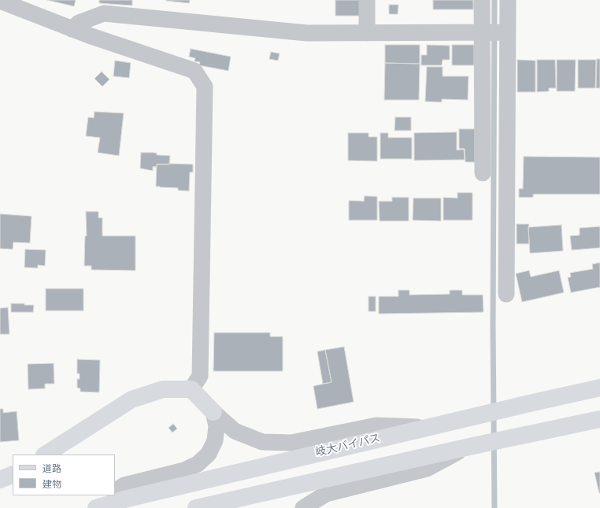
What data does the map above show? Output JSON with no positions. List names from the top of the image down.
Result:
{
  "streets": {
    "main road": ["岐大バイパス"]
  },
  "legend": ["道路", "建物"]
}
